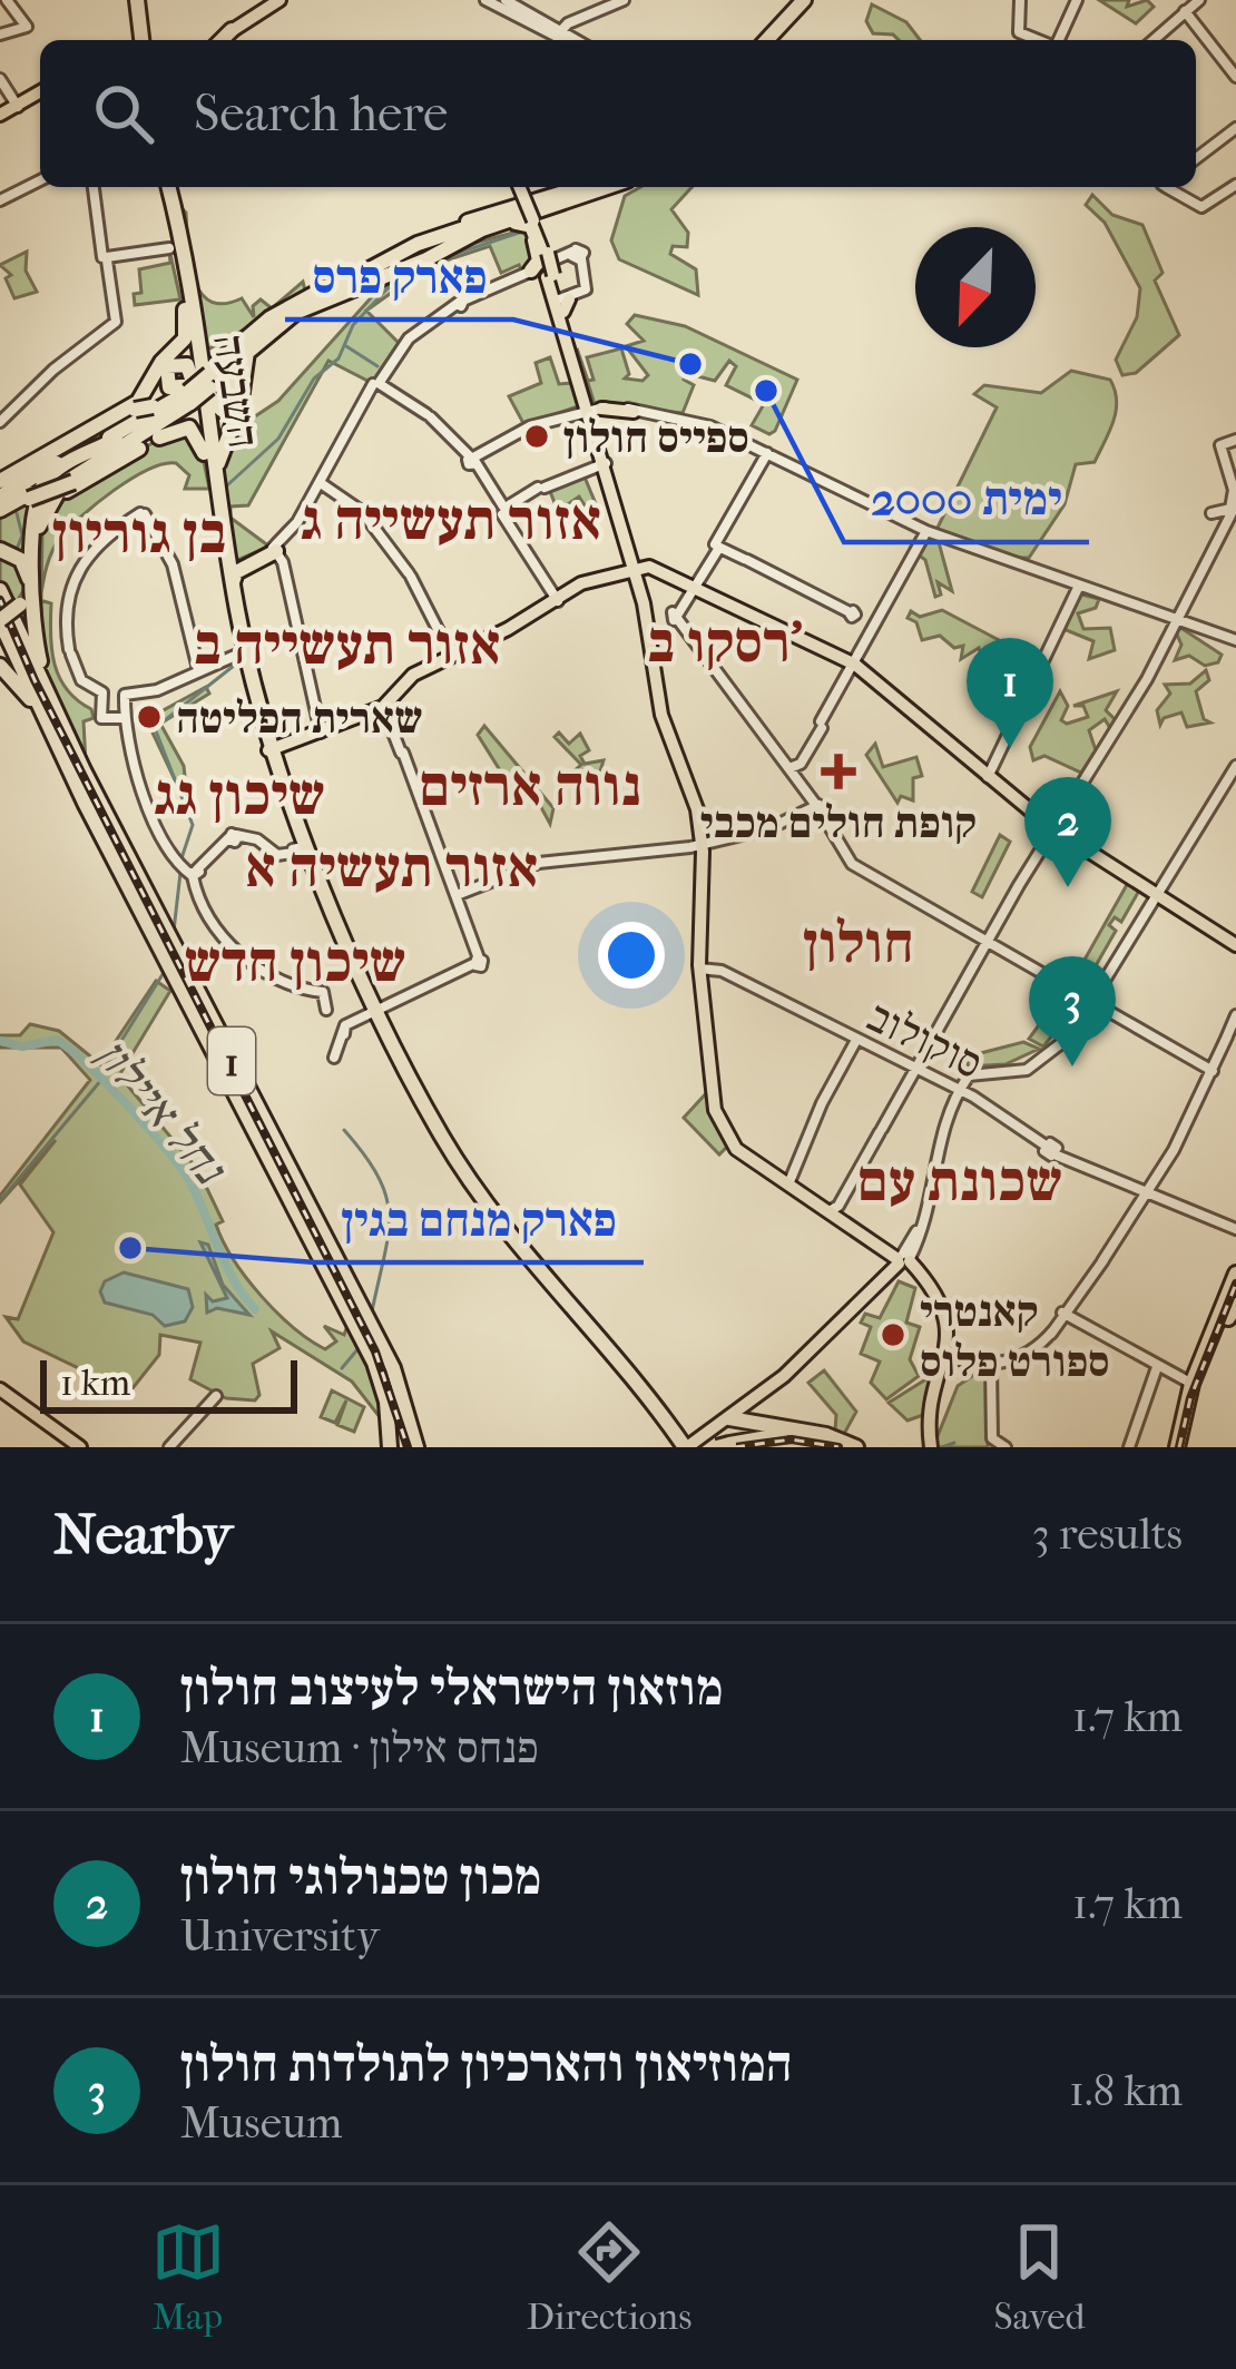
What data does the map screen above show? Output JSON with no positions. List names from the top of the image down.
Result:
{
  "streets": {
    "highway": ["השבעה", "1"],
    "street": ["סוקולוב"]
  },
  "districts": [
    "אזור תעשייה ג",
    "בן גוריון",
    "רסקו ב'",
    "אזור תעשייה ב",
    "נווה ארזים",
    "שיכון גג",
    "אזור תעשיה א",
    "חולון",
    "שיכון חדש",
    "שכונת עם"
  ],
  "water": ["נחל איילון"],
  "places": {
    "other": [
      "פארק פרס",
      "ימית 2000",
      "ספייס חולון",
      "שארית הפליטה",
      "פארק מנחם בגין",
      "קאנטרי ספורט פלוס"
    ],
    "health": ["קופת חולים מכבי"]
  },
  "scale_bar": "1 km",
  "north": "bottom left",
  "page": {
    "search": "Search here",
    "pins": ["1", "2", "3"],
    "scale": "1 km",
    "heading": ["Nearby", "3 results"],
    "list": [
      {
        "mark": "1",
        "name": "מוזאון הישראלי לעיצוב חולון",
        "note": "Museum · פנחס אילון",
        "value": "1.7 km"
      },
      {
        "mark": "2",
        "name": "מכון טכנולוגי חולון",
        "note": "University",
        "value": "1.7 km"
      },
      {
        "mark": "3",
        "name": "המוזיאון והארכיון לתולדות חולון",
        "note": "Museum",
        "value": "1.8 km"
      }
    ],
    "nav": ["Map", "Directions", "Saved"]
  }
}
